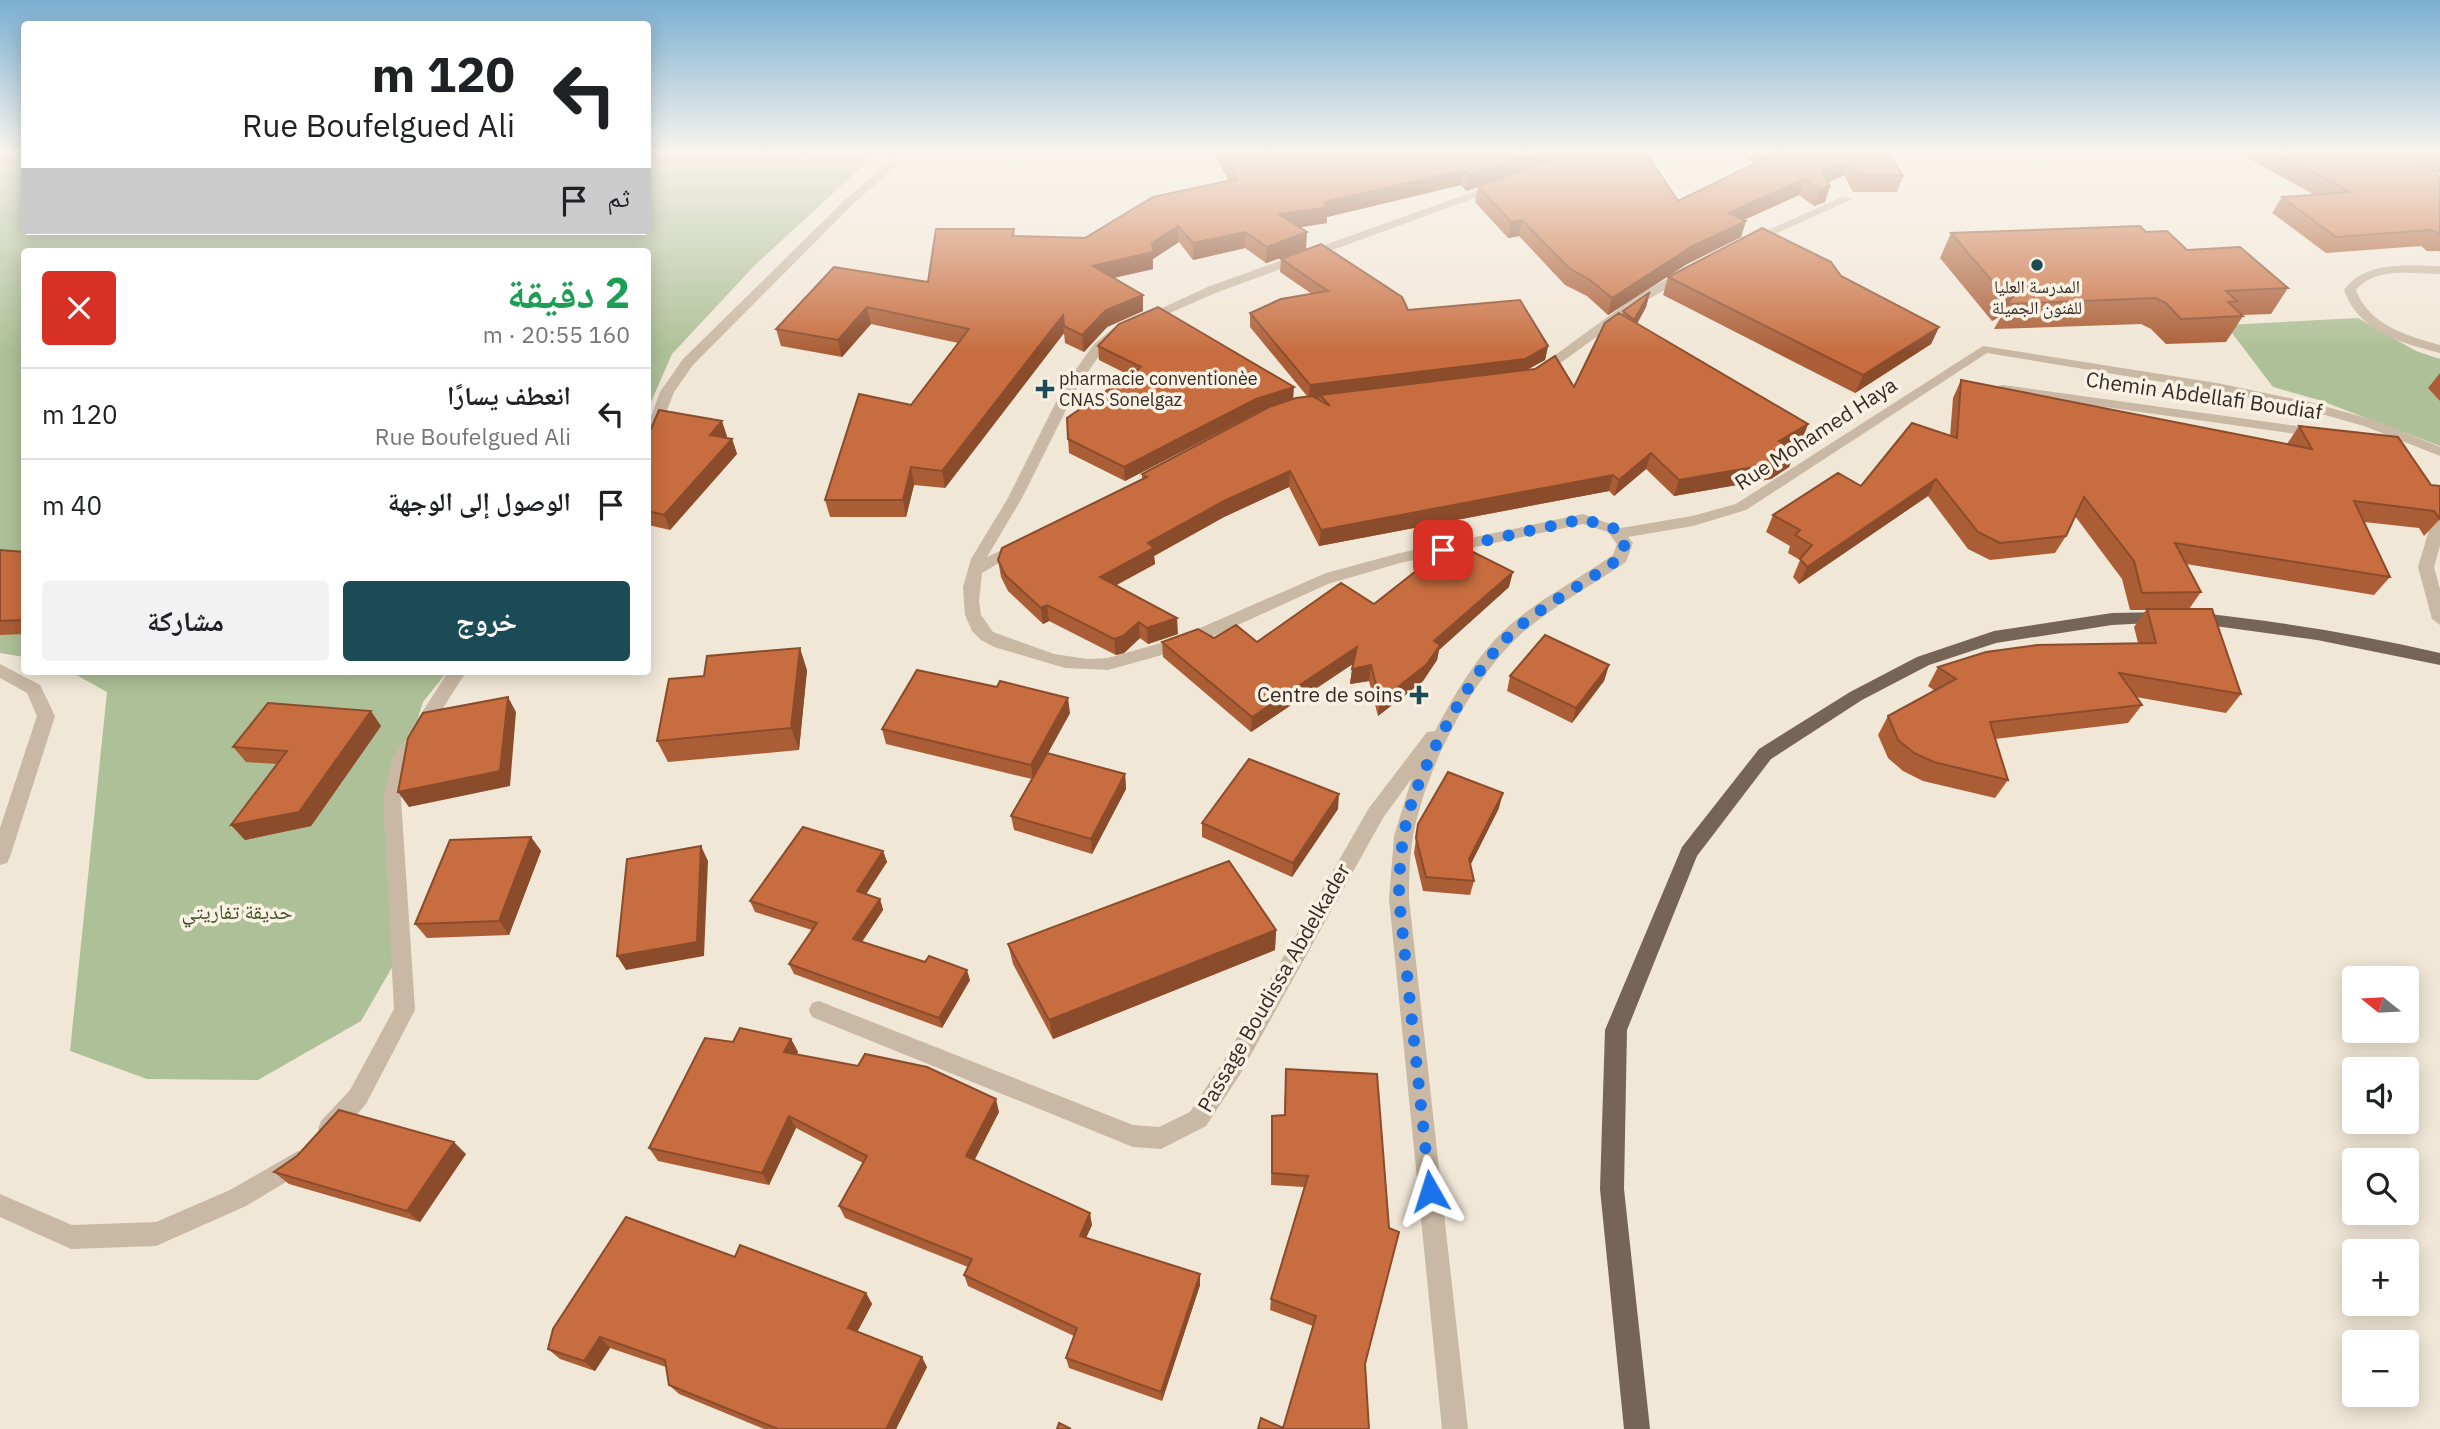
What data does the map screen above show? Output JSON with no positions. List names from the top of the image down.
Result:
{
  "streets": {
    "street": ["Chemin Abdellafi Boudiaf", "Rue Mohamed Haya", "Passage Boudissa Abdelkader"]
  },
  "parks": ["حديقة تفاريتي"],
  "places": {
    "other": ["المدرسة العليا للفنون الجميلة"],
    "health": ["pharmacie conventionèe CNAS Sonelgaz", "Centre de soins"]
  },
  "north": "left",
  "page": {
    "turn": ["120 m", "Rue Boufelgued Ali"],
    "then": "ثم",
    "heading": ["2 دقيقة", "160 m · 20:55"],
    "list": [
      {
        "name": "انعطف يسارًا",
        "note": "Rue Boufelgued Ali",
        "value": "120 m"
      },
      {
        "name": "الوصول إلى الوجهة",
        "value": "40 m"
      }
    ],
    "buttons": ["خروج", "مشاركة"],
    "map_buttons": ["+", "−"]
  }
}
